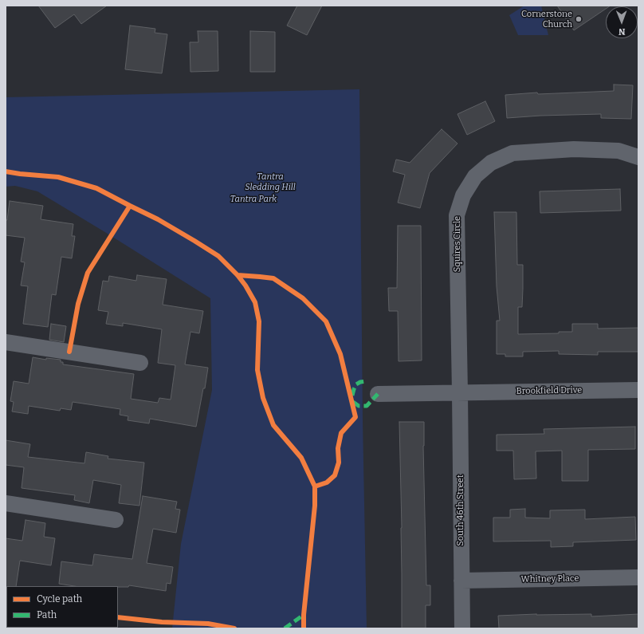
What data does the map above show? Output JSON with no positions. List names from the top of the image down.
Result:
{
  "streets": {
    "street": [
      "Squires Circle",
      "Brookfield Drive",
      "South 46th Street",
      "Whitney Place"
    ]
  },
  "crossings": [
    ["Squires Circle", "Brookfield Drive"],
    ["Squires Circle", "South 46th Street"],
    ["Brookfield Drive", "South 46th Street"],
    ["South 46th Street", "Whitney Place"]
  ],
  "parks": ["Tantra Sledding Hill", "Tantra Park"],
  "places": ["Cornerstone Church"],
  "legend": ["Cycle path", "Path"],
  "north": "bottom"
}
